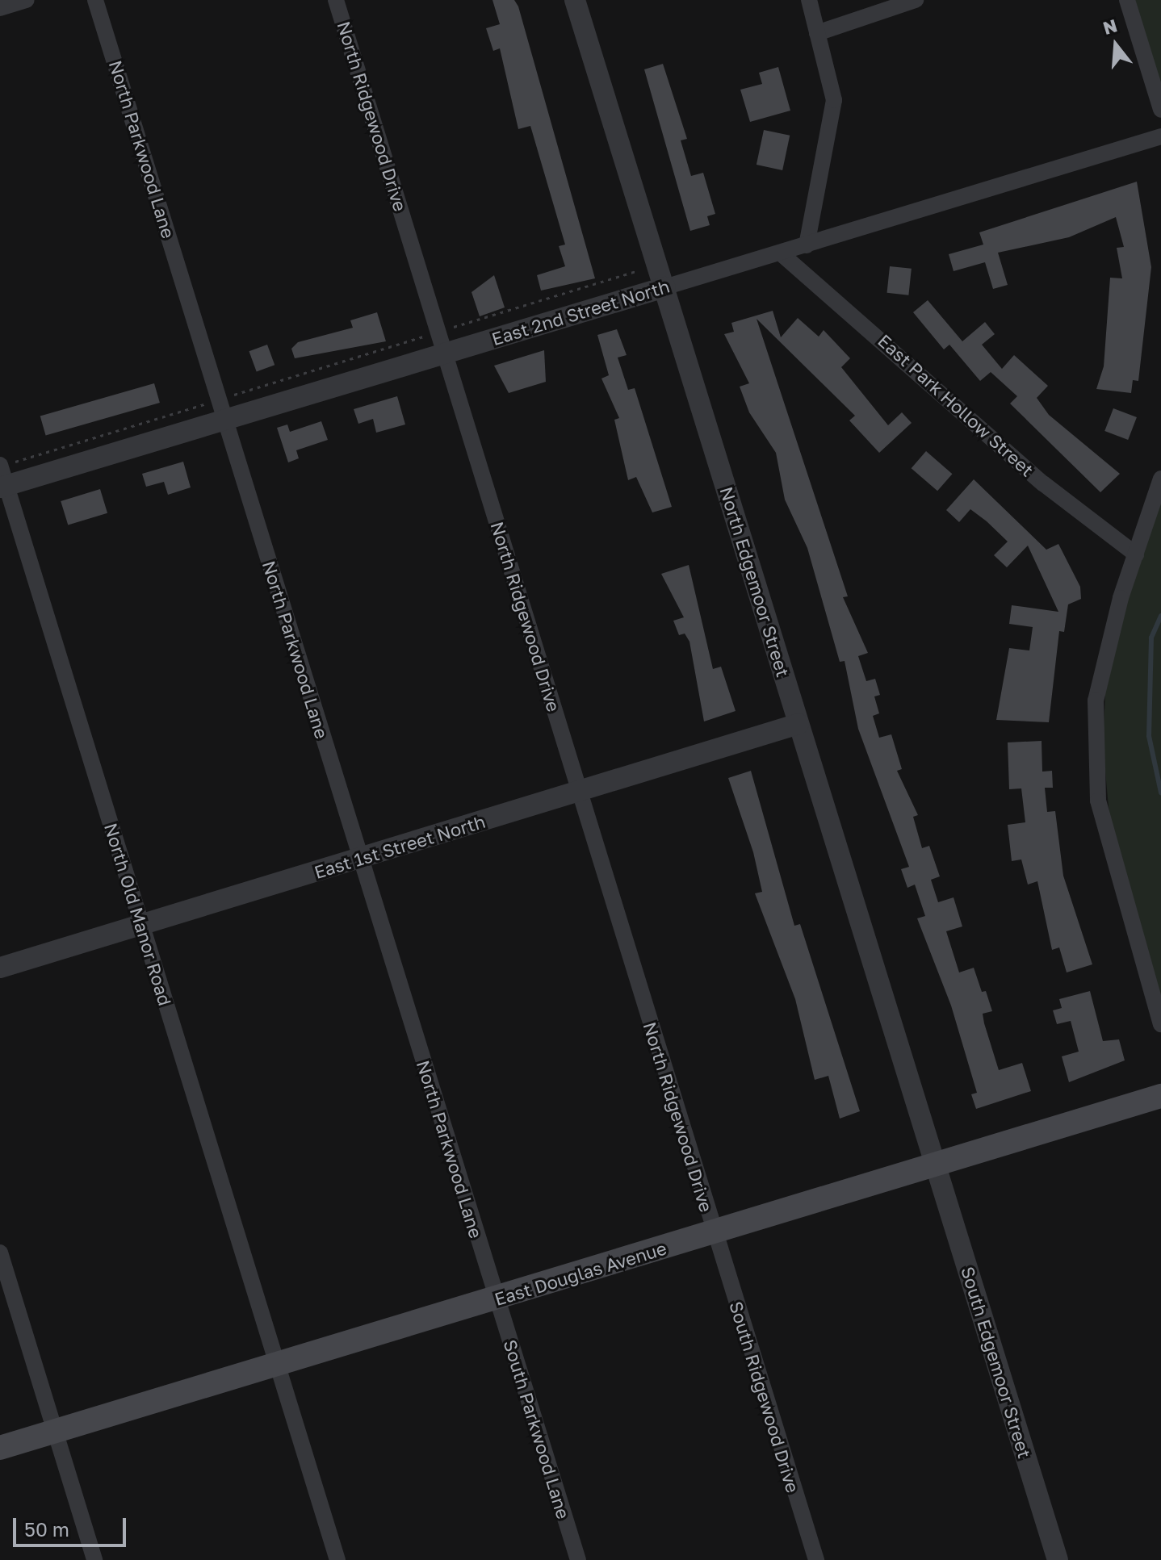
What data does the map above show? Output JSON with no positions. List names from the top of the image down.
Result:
{
  "streets": {
    "main road": ["East Douglas Avenue"],
    "street": [
      "North Ridgewood Drive",
      "North Parkwood Lane",
      "East 2nd Street North",
      "East Park Hollow Street",
      "North Edgemoor Street",
      "East 1st Street North",
      "North Old Manor Road",
      "South Edgemoor Street",
      "South Ridgewood Drive",
      "South Parkwood Lane"
    ]
  },
  "crossings": [
    ["North Ridgewood Drive", "East 2nd Street North"],
    ["North Ridgewood Drive", "East 1st Street North"],
    ["North Ridgewood Drive", "East Douglas Avenue"],
    ["North Ridgewood Drive", "South Ridgewood Drive"],
    ["North Parkwood Lane", "East 2nd Street North"],
    ["North Parkwood Lane", "East 1st Street North"],
    ["North Parkwood Lane", "East Douglas Avenue"],
    ["North Parkwood Lane", "South Parkwood Lane"],
    ["East 2nd Street North", "East Park Hollow Street"],
    ["East 2nd Street North", "North Edgemoor Street"],
    ["East 2nd Street North", "North Old Manor Road"],
    ["North Edgemoor Street", "East 1st Street North"],
    ["North Edgemoor Street", "East Douglas Avenue"],
    ["North Edgemoor Street", "South Edgemoor Street"],
    ["East 1st Street North", "North Old Manor Road"],
    ["North Old Manor Road", "East Douglas Avenue"],
    ["East Douglas Avenue", "South Edgemoor Street"],
    ["East Douglas Avenue", "South Ridgewood Drive"],
    ["East Douglas Avenue", "South Parkwood Lane"]
  ],
  "scale_bar": "50 m",
  "north": "top"
}
